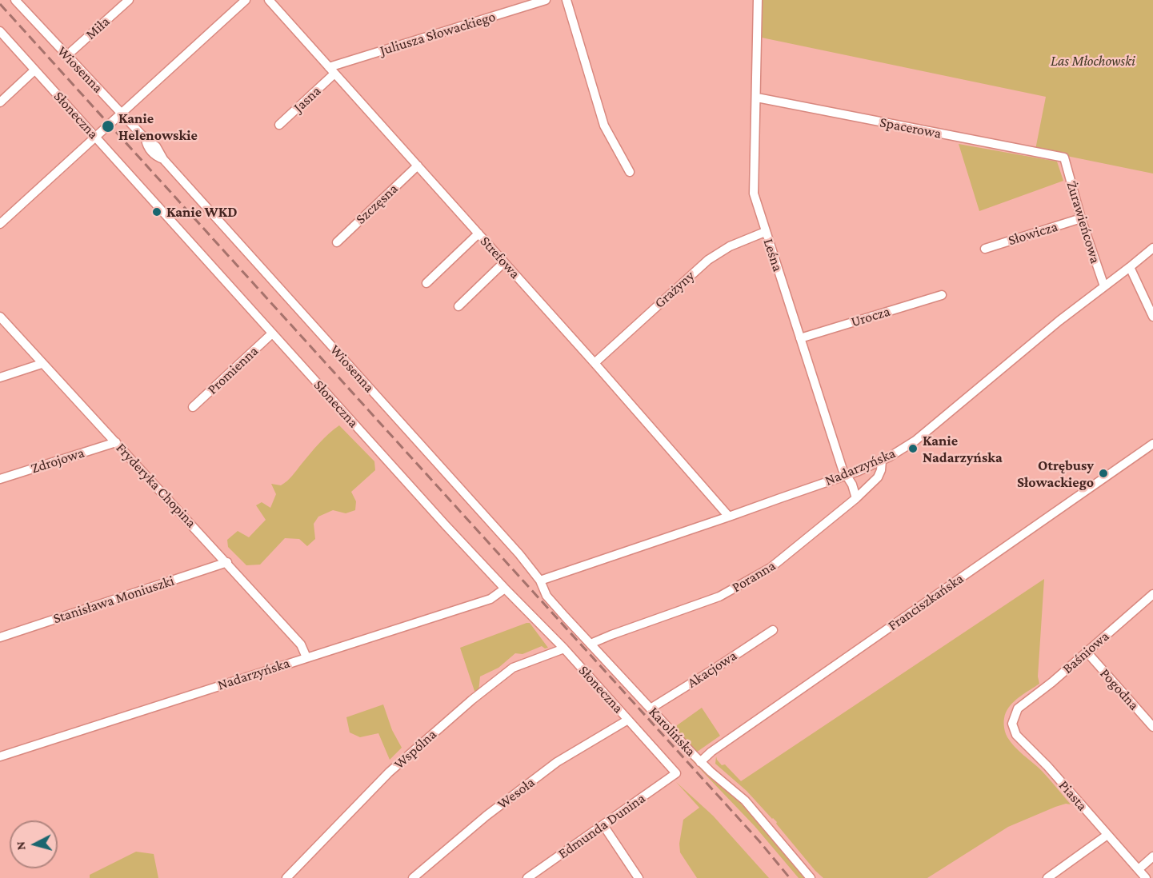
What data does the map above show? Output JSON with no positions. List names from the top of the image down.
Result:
{
  "streets": {
    "street": [
      "Miła",
      "Juliusza Słowackiego",
      "Wiosenna",
      "Jasna",
      "Słoneczna",
      "Spacerowa",
      "Szczęsna",
      "Żurawieńcowa",
      "Słowicza",
      "Leśna",
      "Strefowa",
      "Grażyny",
      "Urocza",
      "Promienna",
      "Zdrojowa",
      "Nadarzyńska",
      "Fryderyka Chopina",
      "Poranna",
      "Stanisława Moniuszki",
      "Franciszkańska",
      "Baśniowa",
      "Akacjowa",
      "Pogodna",
      "Karolińska",
      "Wspólna",
      "Wesoła",
      "Piasta",
      "Edmunda Dunina"
    ]
  },
  "crossings": [
    ["Miła", "Wiosenna"],
    ["Juliusza Słowackiego", "Jasna"],
    ["Juliusza Słowackiego", "Strefowa"],
    ["Wiosenna", "Nadarzyńska"],
    ["Wiosenna", "Karolińska"],
    ["Jasna", "Strefowa"],
    ["Słoneczna", "Promienna"],
    ["Słoneczna", "Nadarzyńska"],
    ["Słoneczna", "Wspólna"],
    ["Słoneczna", "Wesoła"],
    ["Słoneczna", "Edmunda Dunina"],
    ["Spacerowa", "Żurawieńcowa"],
    ["Spacerowa", "Leśna"],
    ["Szczęsna", "Strefowa"],
    ["Żurawieńcowa", "Słowicza"],
    ["Żurawieńcowa", "Nadarzyńska"],
    ["Leśna", "Grażyny"],
    ["Leśna", "Urocza"],
    ["Leśna", "Nadarzyńska"],
    ["Leśna", "Poranna"],
    ["Strefowa", "Grażyny"],
    ["Strefowa", "Nadarzyńska"],
    ["Zdrojowa", "Fryderyka Chopina"],
    ["Nadarzyńska", "Fryderyka Chopina"],
    ["Nadarzyńska", "Poranna"],
    ["Nadarzyńska", "Karolińska"],
    ["Fryderyka Chopina", "Stanisława Moniuszki"],
    ["Poranna", "Karolińska"],
    ["Franciszkańska", "Karolińska"],
    ["Baśniowa", "Pogodna"],
    ["Baśniowa", "Piasta"],
    ["Akacjowa", "Karolińska"]
  ],
  "parks": ["Las Młochowski"],
  "places": [
    "Kanie Helenowskie",
    "Kanie WKD",
    "Kanie Nadarzyńska",
    "Otrębusy Słowackiego"
  ],
  "north": "left"
}
